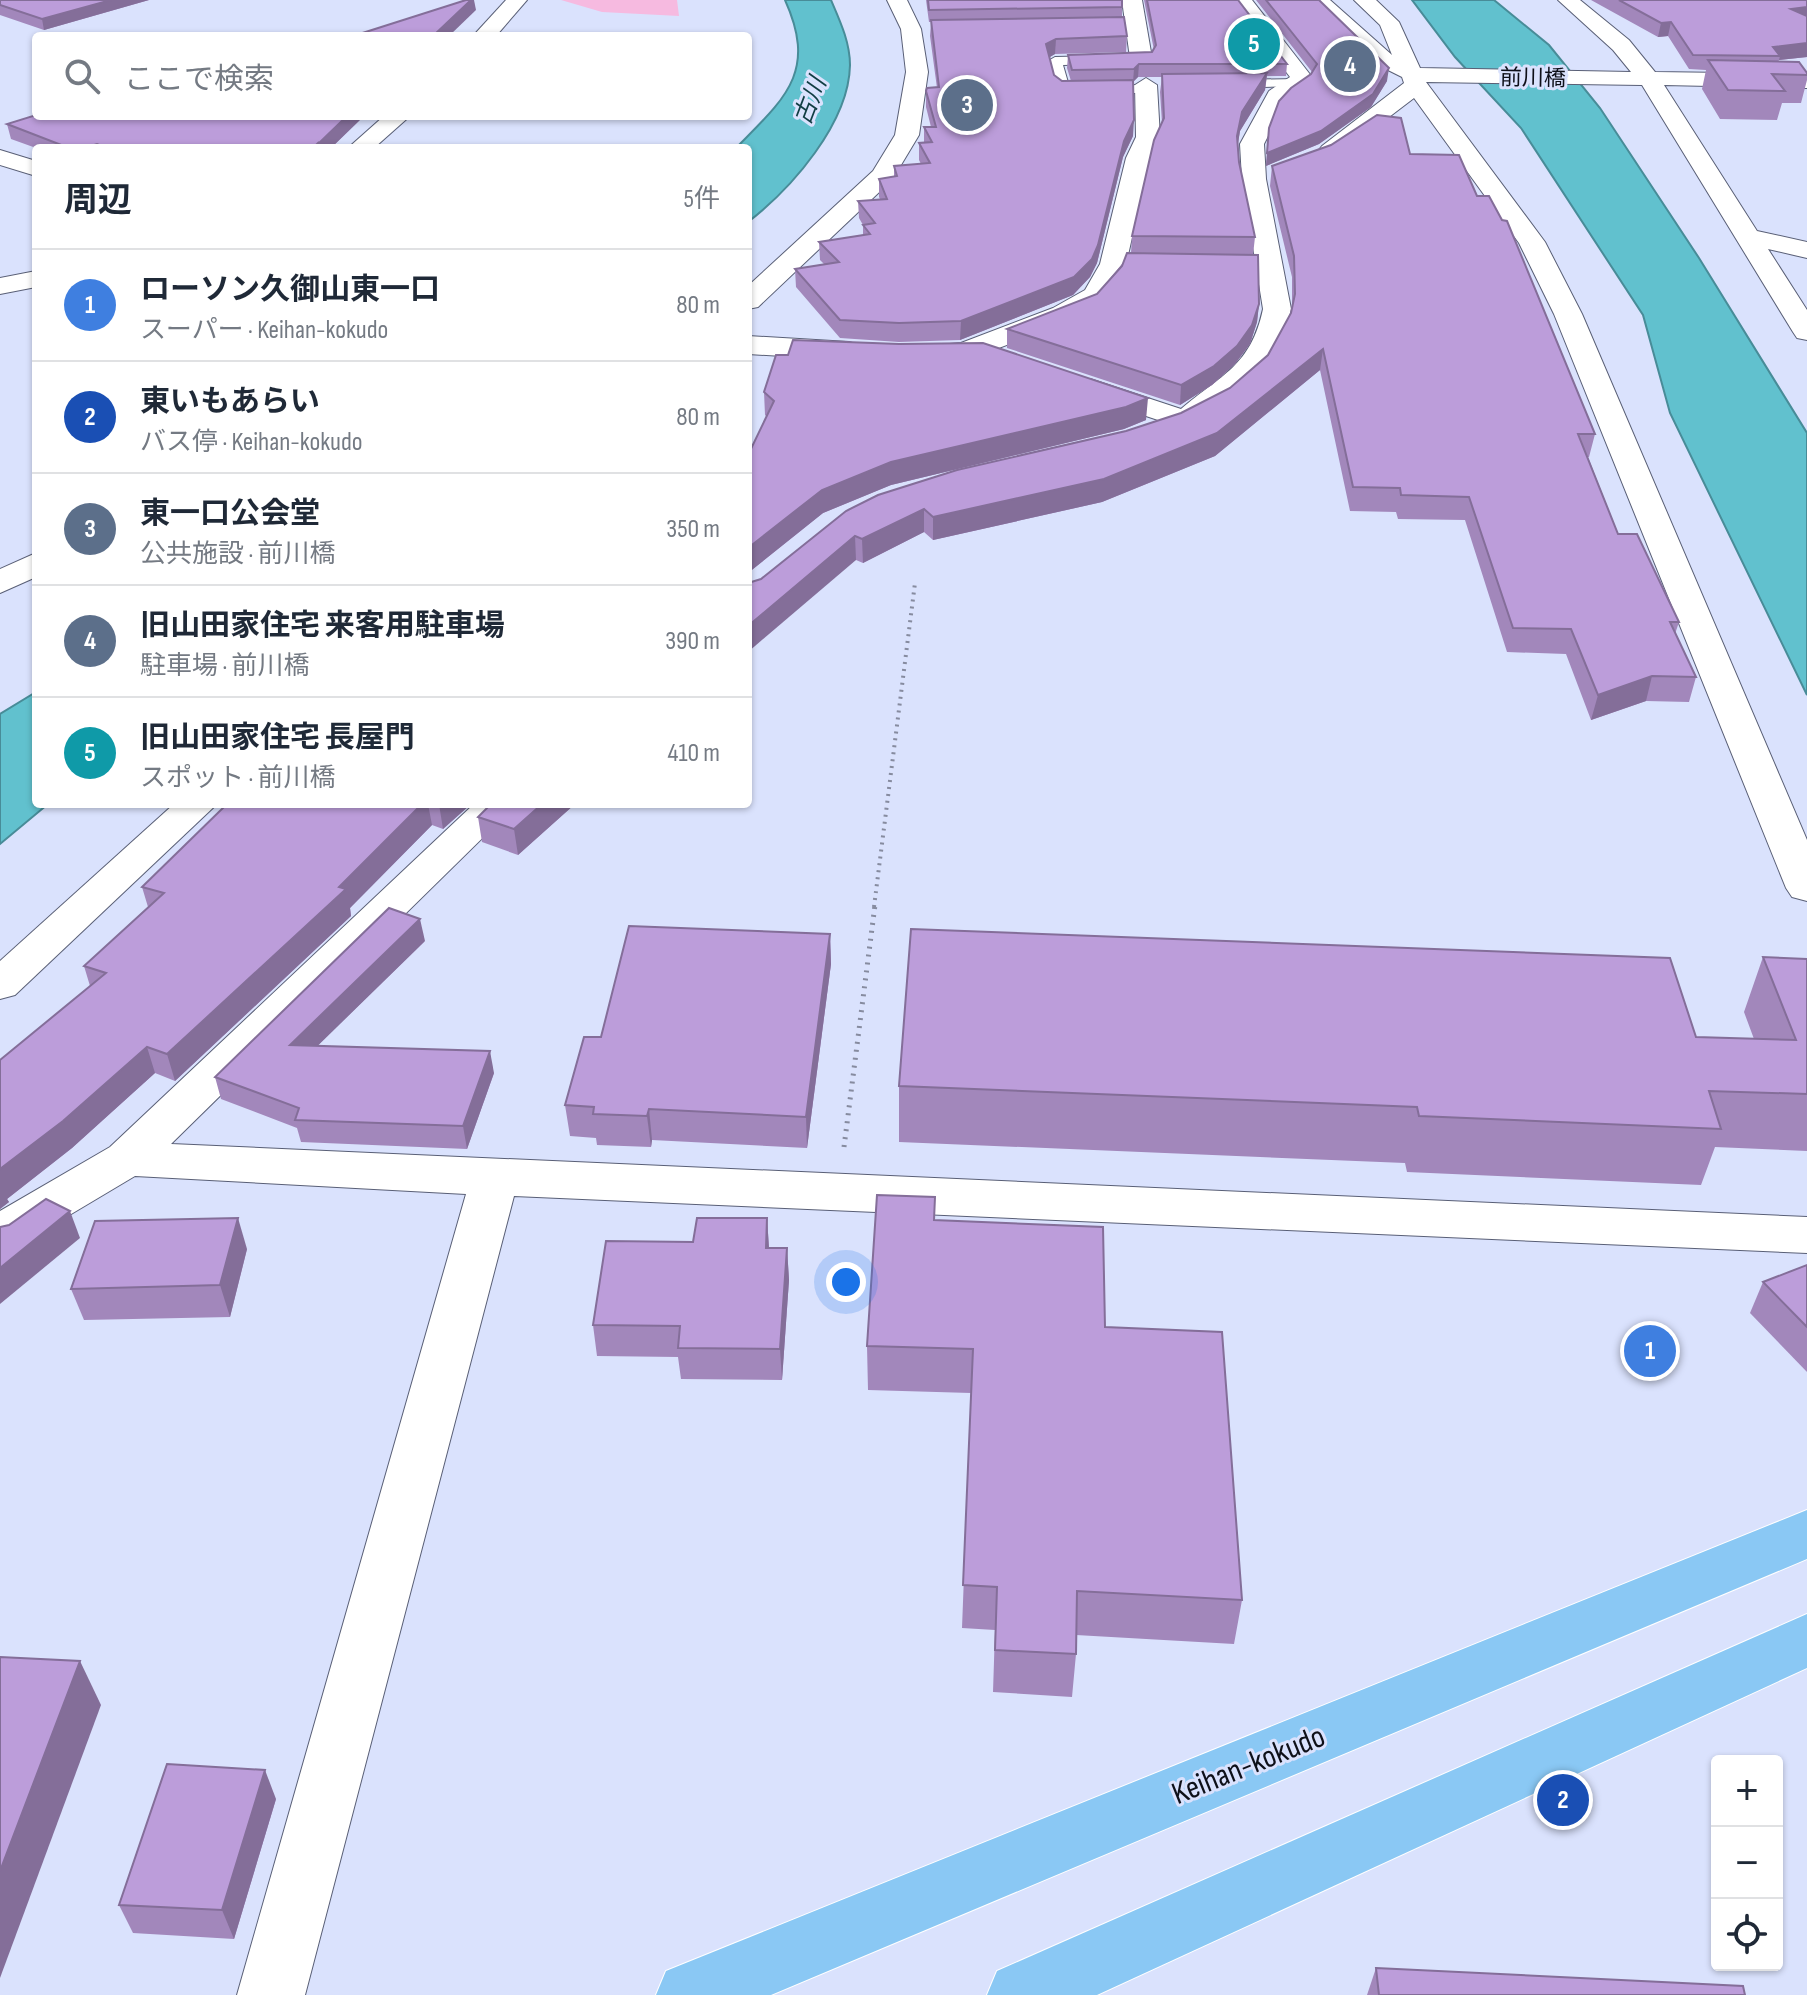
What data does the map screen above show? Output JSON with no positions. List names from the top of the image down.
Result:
{
  "streets": {
    "highway": ["Keihan-kokudo"],
    "street": ["前川橋"]
  },
  "water": ["古川"],
  "page": {
    "pins": [
      "5",
      "4",
      "3",
      "1",
      "2"
    ],
    "search": "ここで検索",
    "heading": ["周辺", "5件"],
    "list": [
      {
        "mark": "1",
        "name": "ローソン久御山東一口",
        "note": "スーパー · Keihan-kokudo",
        "value": "80 m"
      },
      {
        "mark": "2",
        "name": "東いもあらい",
        "note": "バス停 · Keihan-kokudo",
        "value": "80 m"
      },
      {
        "mark": "3",
        "name": "東一口公会堂",
        "note": "公共施設 · 前川橋",
        "value": "350 m"
      },
      {
        "mark": "4",
        "name": "旧山田家住宅 来客用駐車場",
        "note": "駐車場 · 前川橋",
        "value": "390 m"
      },
      {
        "mark": "5",
        "name": "旧山田家住宅 長屋門",
        "note": "スポット · 前川橋",
        "value": "410 m"
      }
    ],
    "map_buttons": ["+", "−"]
  }
}
